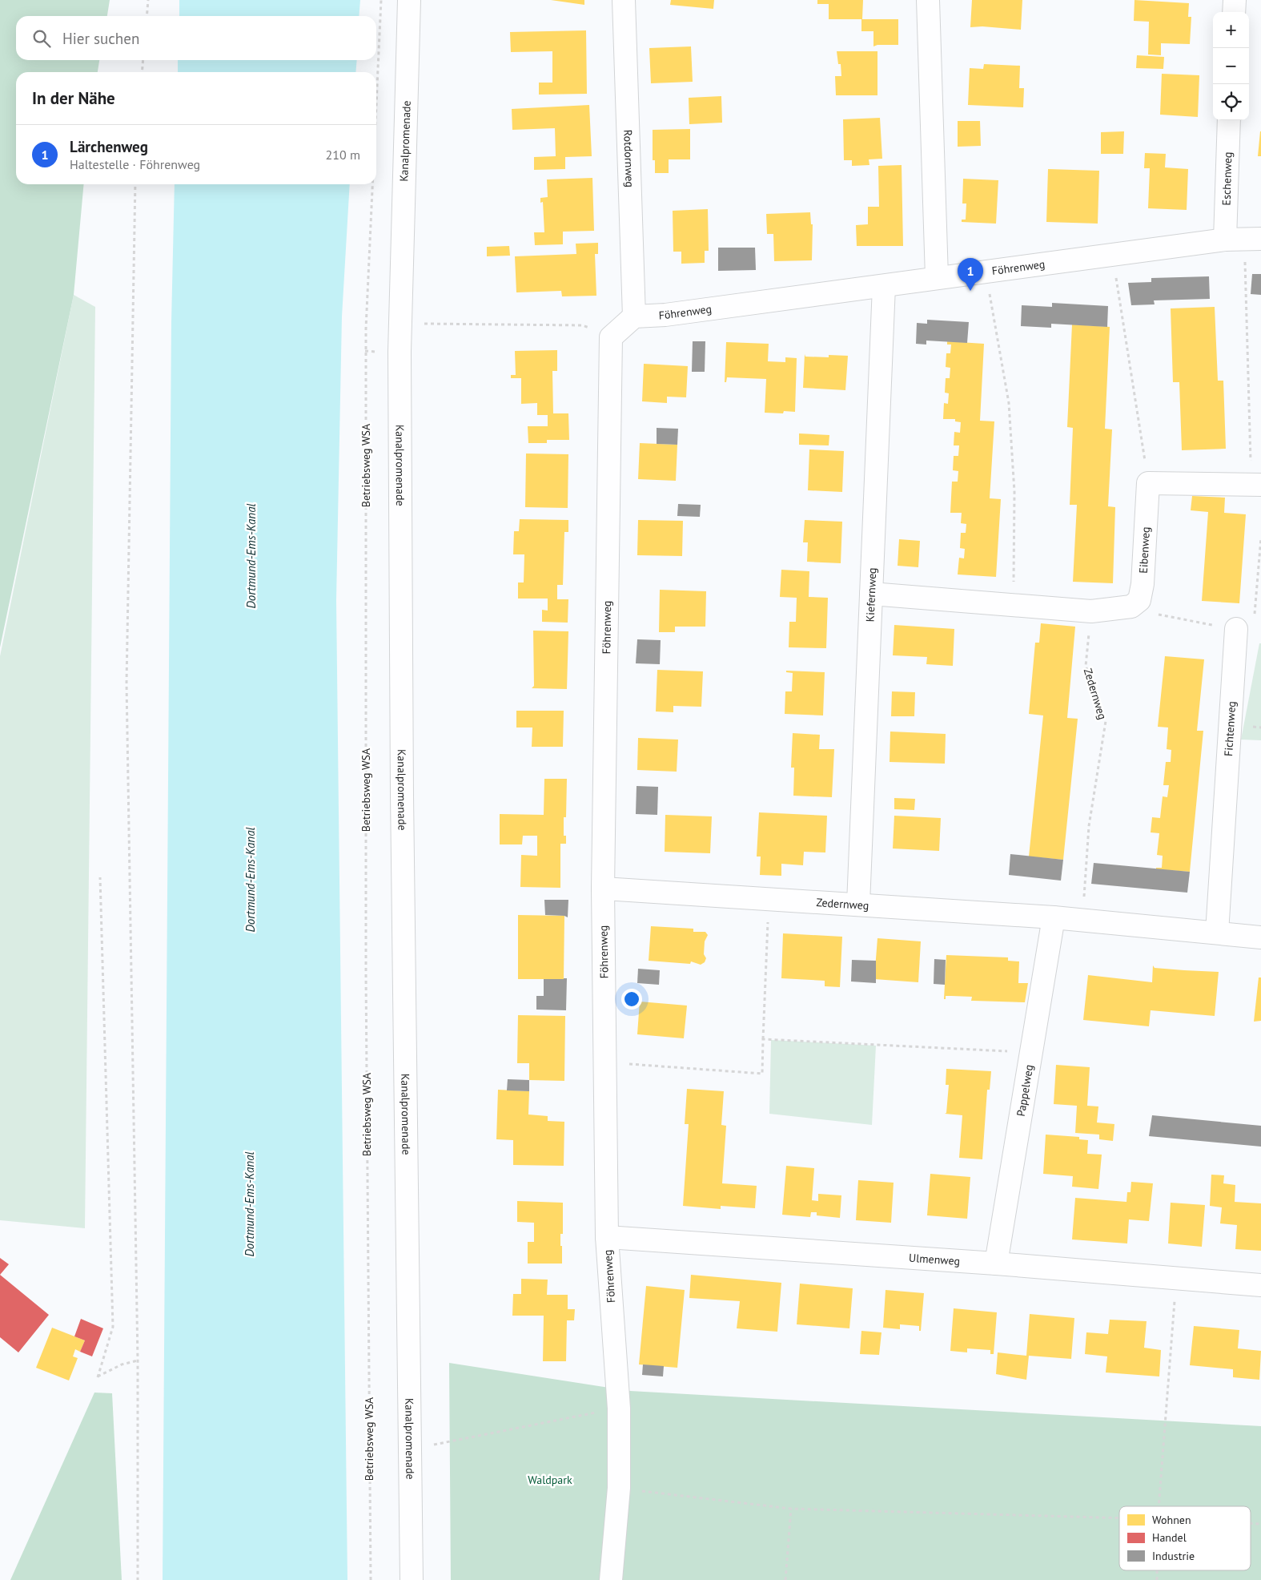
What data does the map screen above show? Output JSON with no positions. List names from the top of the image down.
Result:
{
  "streets": {
    "street": [
      "Kanalpromenade",
      "Rotdornweg",
      "Eschenweg",
      "Föhrenweg",
      "Eibenweg",
      "Kiefernweg",
      "Zedernweg",
      "Fichtenweg",
      "Pappelweg",
      "Ulmenweg"
    ],
    "path": ["Betriebsweg WSA"]
  },
  "crossings": [
    ["Rotdornweg", "Föhrenweg"],
    ["Eschenweg", "Föhrenweg"],
    ["Föhrenweg", "Kiefernweg"],
    ["Föhrenweg", "Zedernweg"],
    ["Föhrenweg", "Ulmenweg"],
    ["Kiefernweg", "Zedernweg"],
    ["Zedernweg", "Fichtenweg"],
    ["Zedernweg", "Pappelweg"],
    ["Pappelweg", "Ulmenweg"]
  ],
  "water": ["Dortmund-Ems-Kanal"],
  "parks": ["Waldpark"],
  "legend": ["Wohnen", "Handel", "Industrie"],
  "page": {
    "map_buttons": ["+", "−"],
    "search": "Hier suchen",
    "heading": "In der Nähe",
    "list": [
      {
        "mark": "1",
        "name": "Lärchenweg",
        "note": "Haltestelle · Föhrenweg",
        "value": "210 m"
      }
    ],
    "pins": "1"
  }
}
